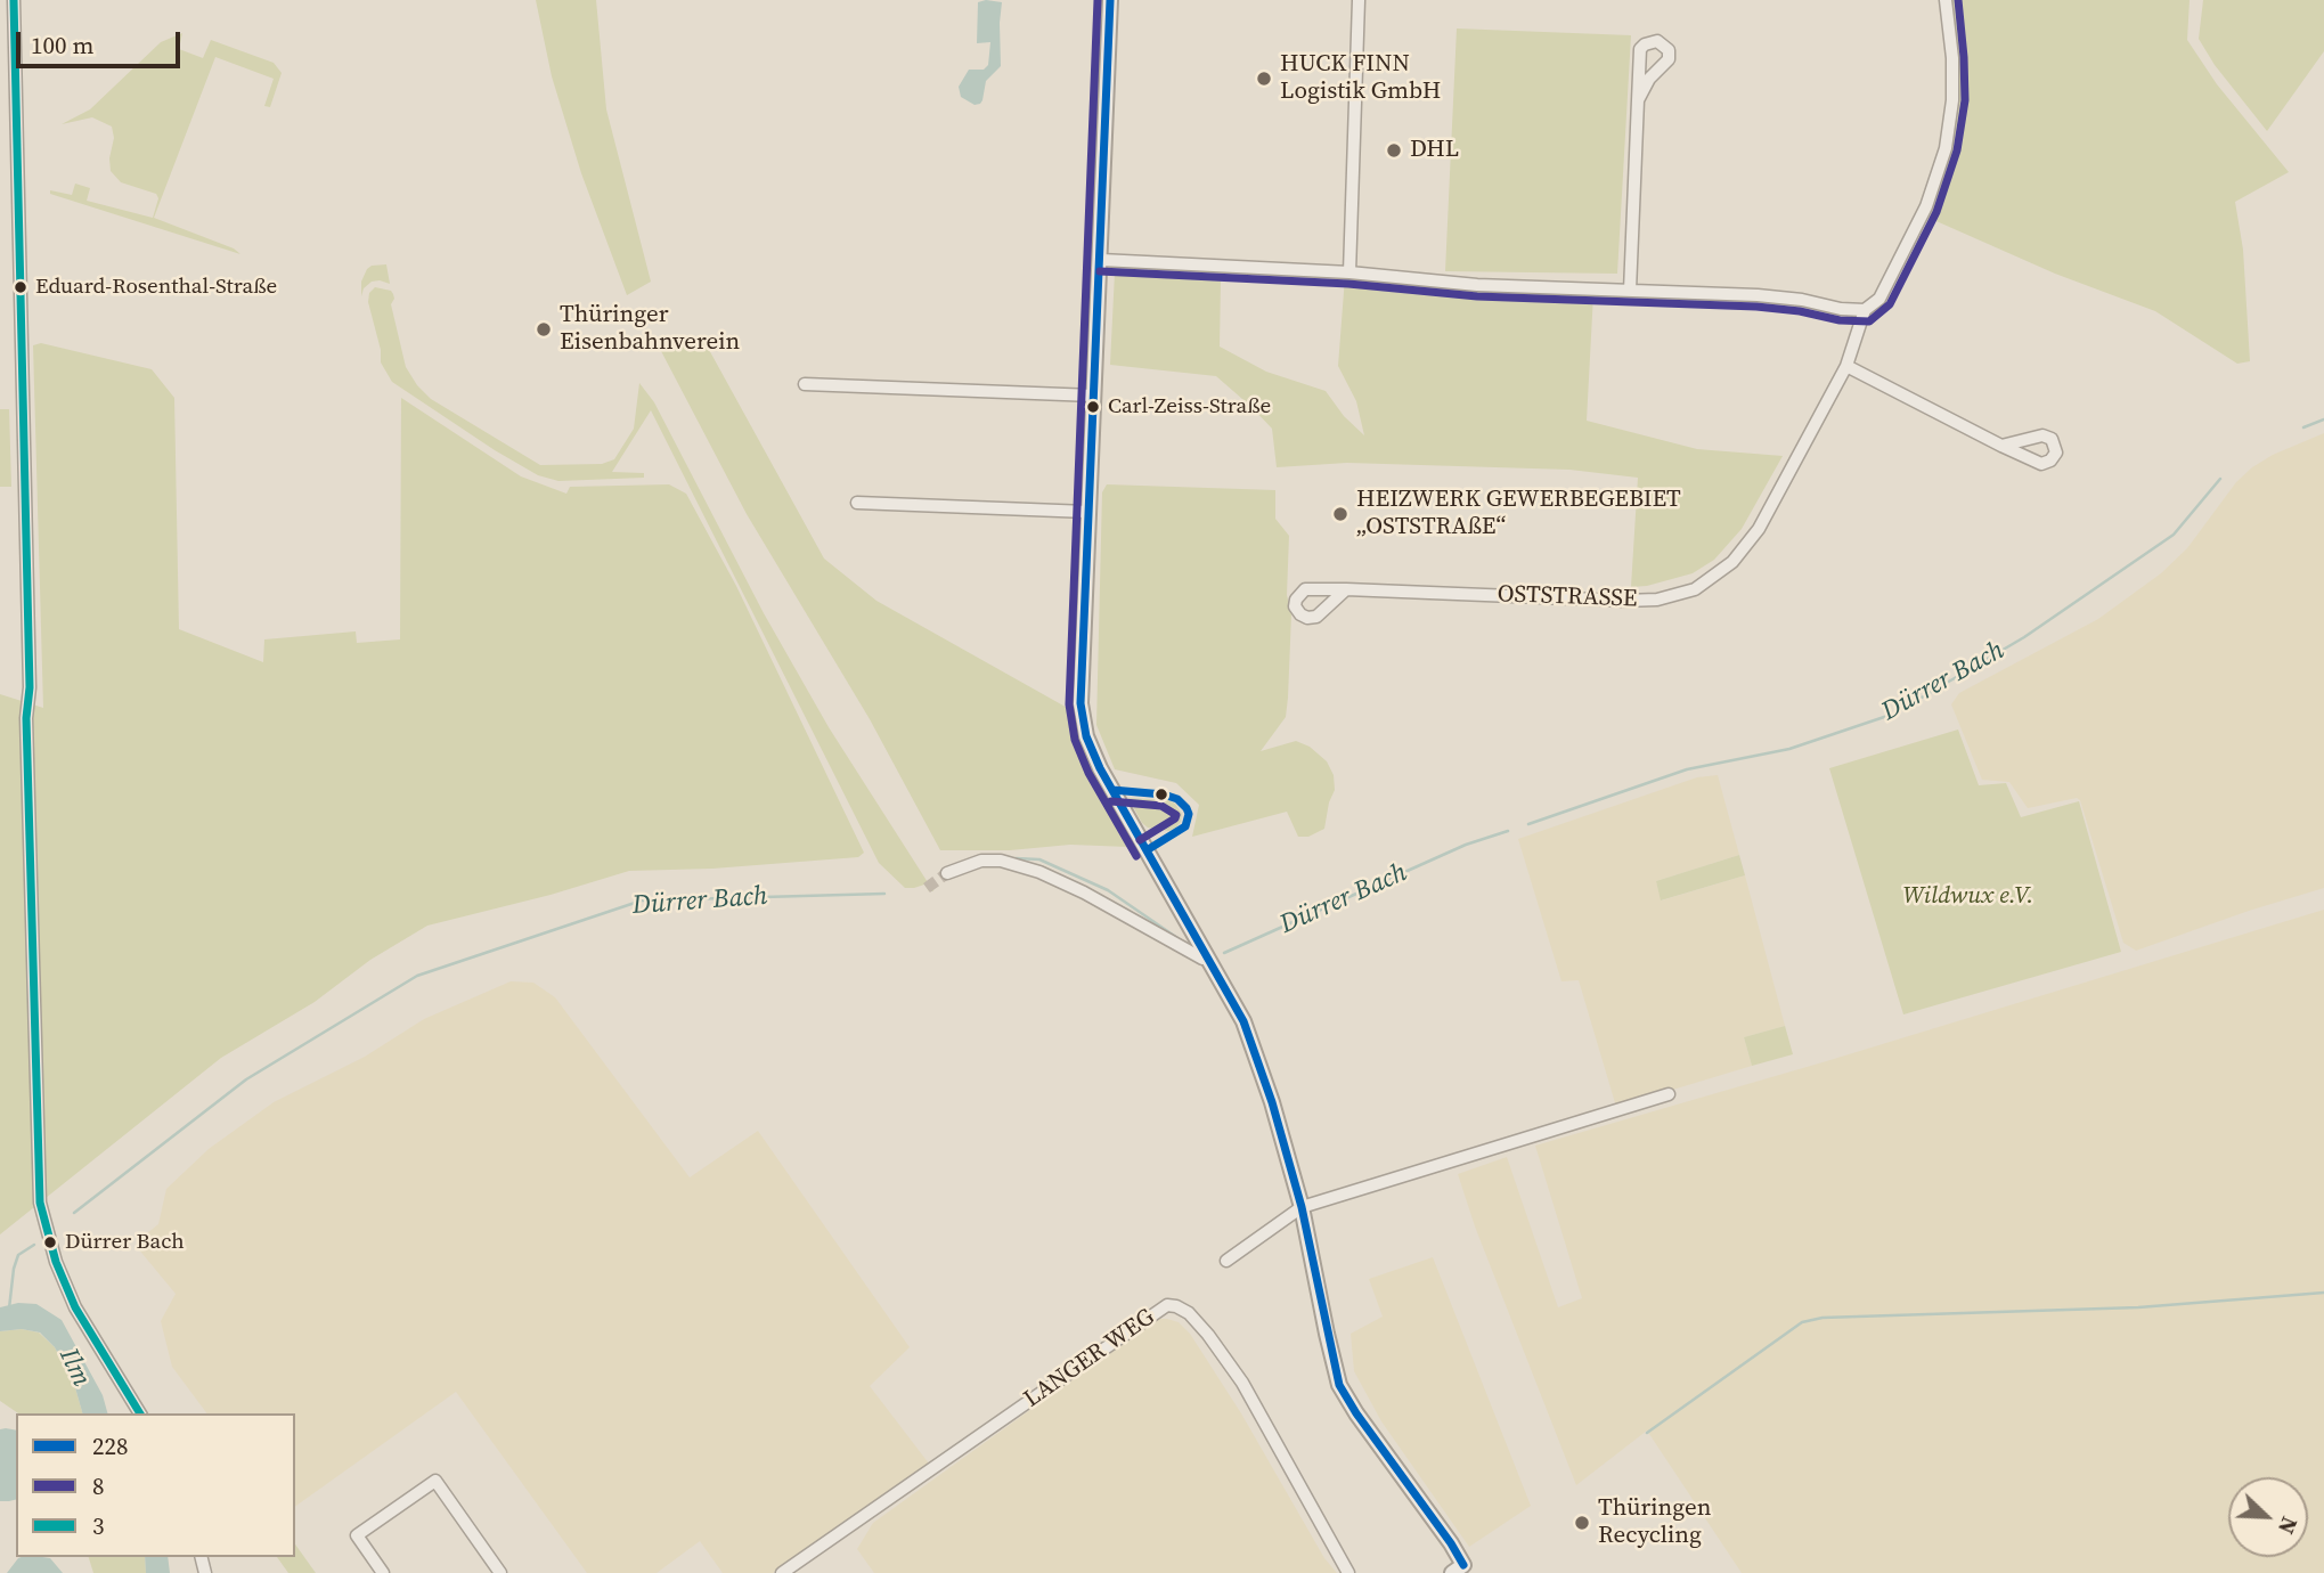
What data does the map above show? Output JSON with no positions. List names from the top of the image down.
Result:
{
  "streets": {
    "street": ["OSTSTRASSE", "LANGER WEG"]
  },
  "water": ["Dürrer Bach", "Ilm"],
  "parks": ["Wildwux e.V."],
  "places": [
    "HUCK FINN Logistik GmbH",
    "DHL",
    "Eduard-Rosenthal-Straße",
    "Thüringer Eisenbahnverein",
    "Carl-Zeiss-Straße",
    "HEIZWERK GEWERBEGEBIET „OSTSTRAßE“",
    "Dürrer Bach",
    "Thüringen Recycling"
  ],
  "lines": ["transit line 228", "transit line 8", "transit line 3"],
  "legend": ["228", "8", "3"],
  "scale_bar": "100 m",
  "north": "bottom right"
}
